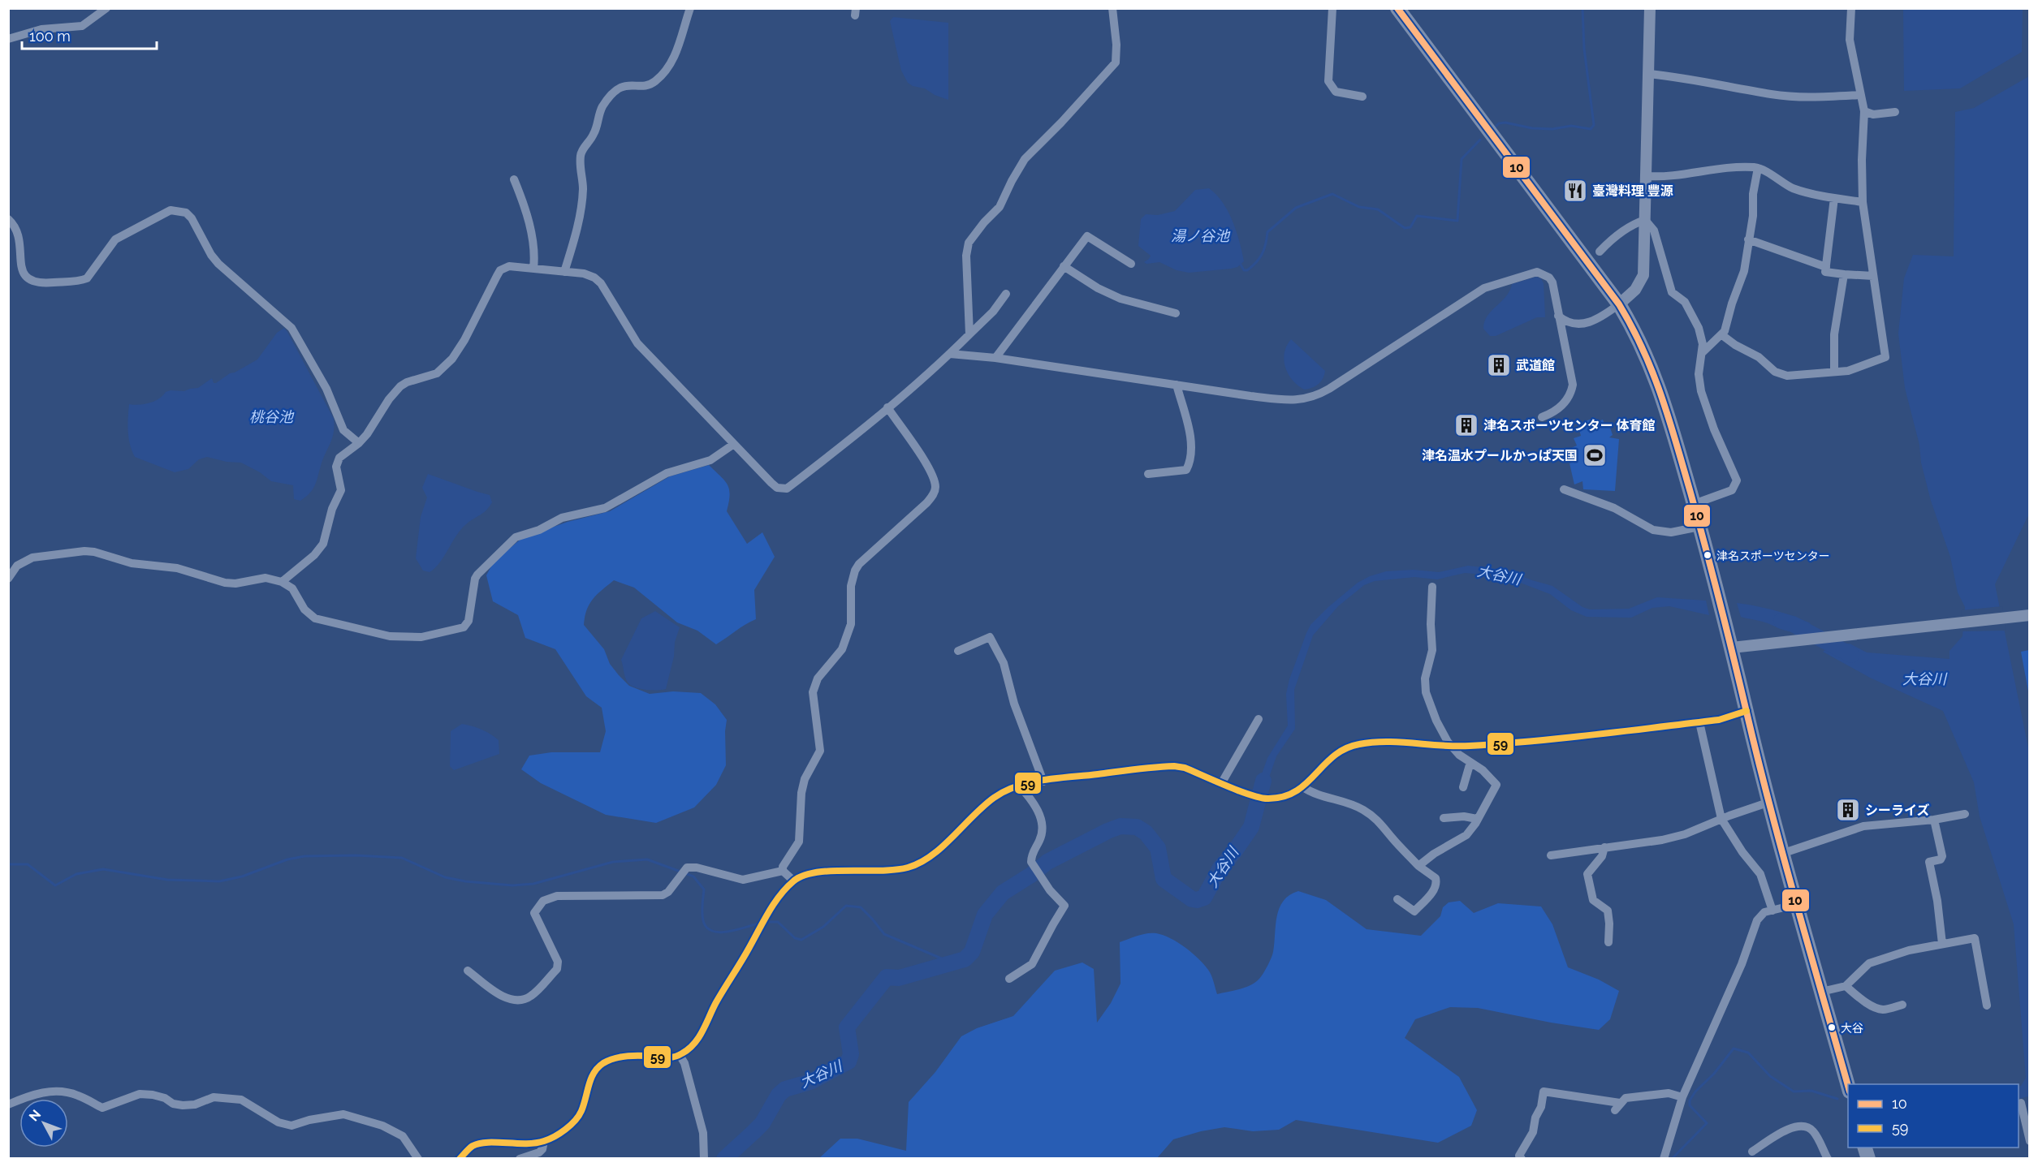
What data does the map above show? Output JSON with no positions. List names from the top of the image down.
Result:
{
  "water": ["湯ノ谷池", "桃谷池", "大谷川"],
  "places": {
    "restaurant": ["臺灣料理 豐源"],
    "building": ["武道館", "津名スポーツセンター 体育館", "シーライズ"],
    "sports": ["津名温水プールかっぱ天国"],
    "other": ["津名スポーツセンター", "大谷"]
  },
  "lines": ["transit line 10", "transit line 59"],
  "legend": ["10", "59"],
  "scale_bar": "100 m",
  "north": "top left"
}
